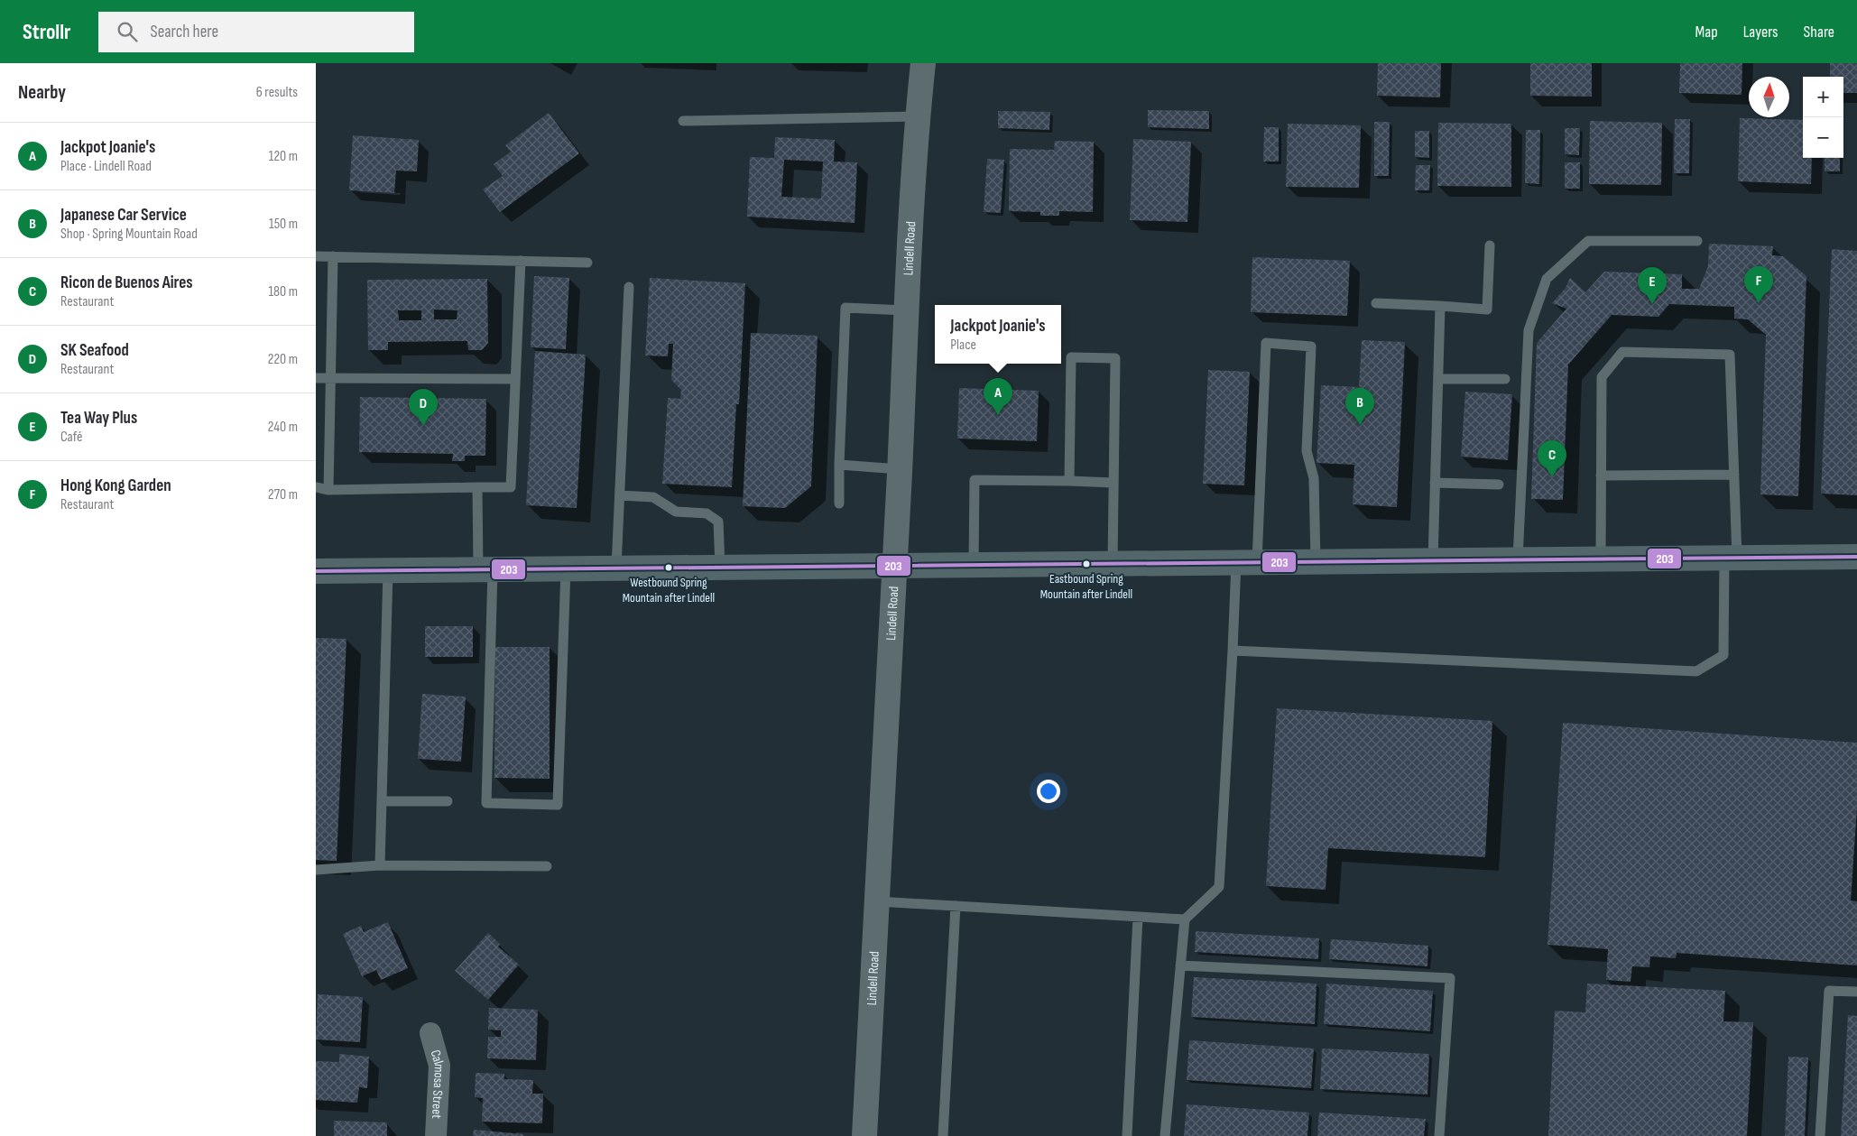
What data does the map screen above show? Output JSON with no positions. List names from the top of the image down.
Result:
{
  "streets": {
    "street": ["Lindell Road", "Calmosa Street"]
  },
  "places": ["Eastbound Spring Mountain after Lindell", "Westbound Spring Mountain after Lindell"],
  "lines": ["transit line 203"],
  "north": "top",
  "page": {
    "header": "Strollr",
    "search": "Search here",
    "nav": ["Map", "Layers", "Share"],
    "heading": ["Nearby", "6 results"],
    "map_buttons": ["+", "−"],
    "list": [
      {
        "mark": "A",
        "name": "Jackpot Joanie's",
        "note": "Place · Lindell Road",
        "value": "120 m"
      },
      {
        "mark": "B",
        "name": "Japanese Car Service",
        "note": "Shop · Spring Mountain Road",
        "value": "150 m"
      },
      {
        "mark": "C",
        "name": "Ricon de Buenos Aires",
        "note": "Restaurant",
        "value": "180 m"
      },
      {
        "mark": "D",
        "name": "SK Seafood",
        "note": "Restaurant",
        "value": "220 m"
      },
      {
        "mark": "E",
        "name": "Tea Way Plus",
        "note": "Café",
        "value": "240 m"
      },
      {
        "mark": "F",
        "name": "Hong Kong Garden",
        "note": "Restaurant",
        "value": "270 m"
      }
    ],
    "pins": [
      "F",
      "E",
      "A",
      "B",
      "D",
      "C"
    ],
    "popup": ["Jackpot Joanie's", "Place"]
  }
}
